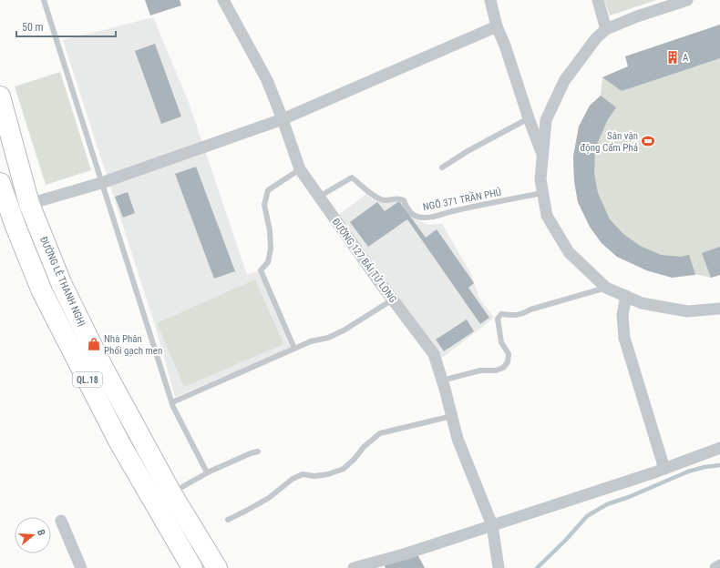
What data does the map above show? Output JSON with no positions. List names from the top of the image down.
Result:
{
  "streets": {
    "highway": ["ĐƯỜNG LÊ THANH NGHỊ", "QL.18"],
    "street": ["ĐƯỜNG 127 BÁI TỬ LONG"],
    "lane": ["NGÕ 371 TRẦN PHÚ"]
  },
  "crossings": [
    ["NGÕ 371 TRẦN PHÚ", "ĐƯỜNG 127 BÁI TỬ LONG"]
  ],
  "places": {
    "building": ["A"],
    "sports": ["Sân vận động Cẩm Phả"],
    "shop": ["Nhà Phân Phối gạch men"]
  },
  "scale_bar": "50 m",
  "north": "right"
}
